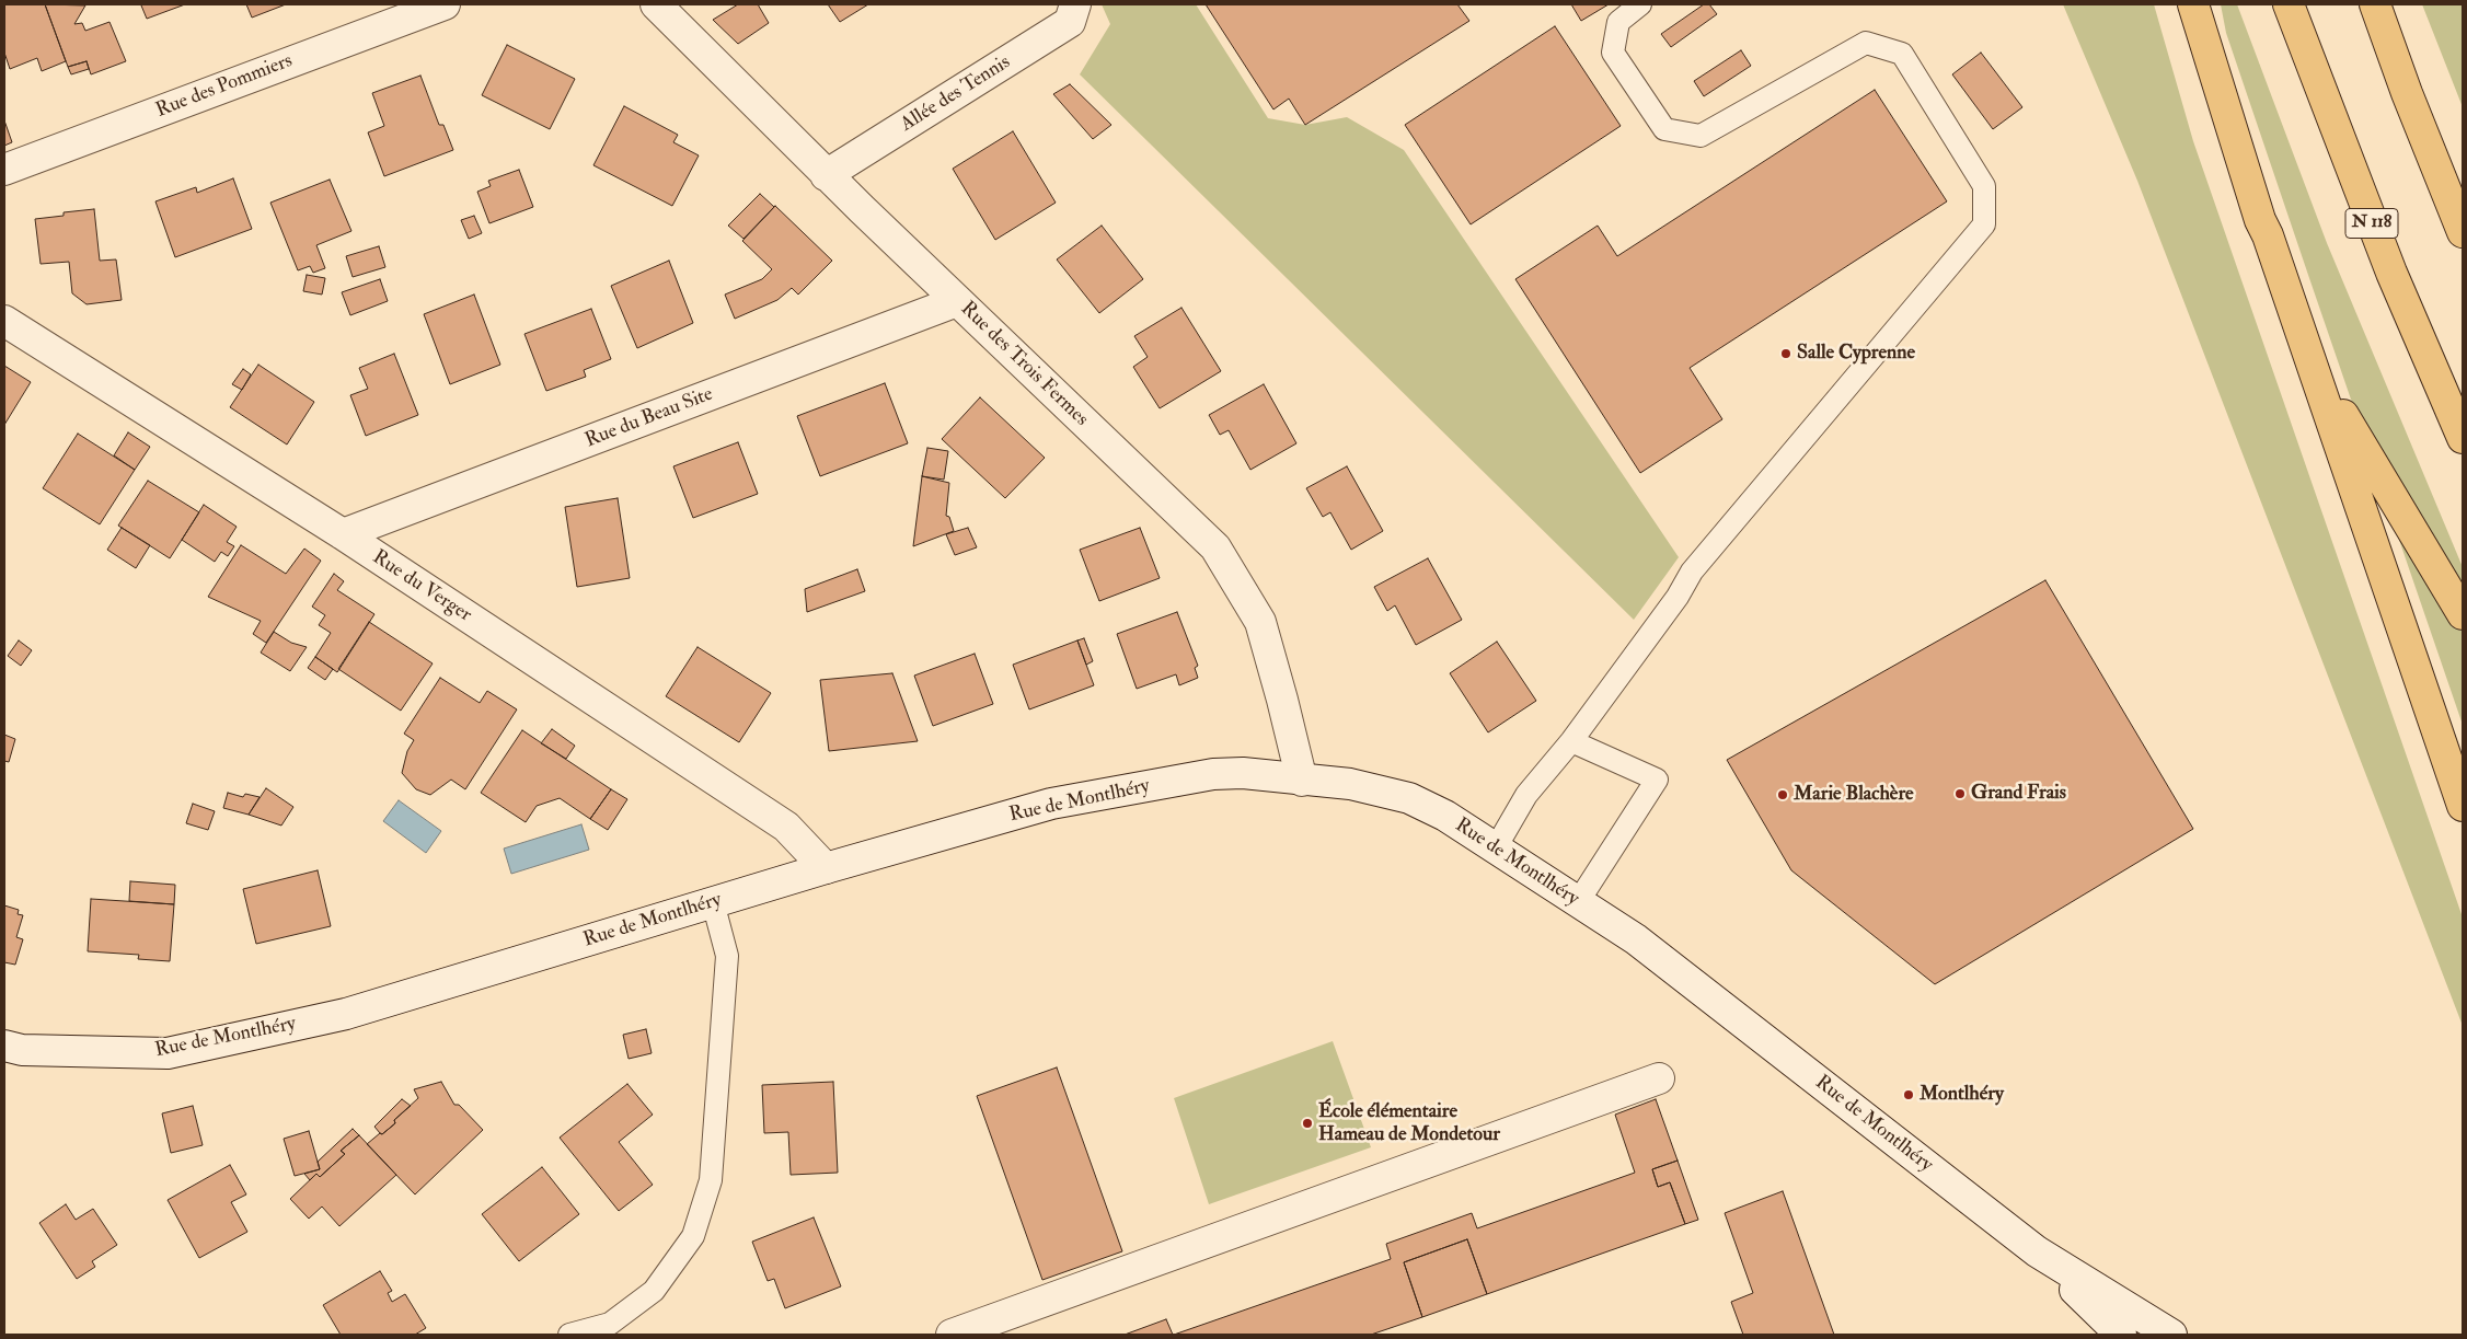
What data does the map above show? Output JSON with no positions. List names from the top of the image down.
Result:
{
  "streets": {
    "highway": ["N 118"],
    "street": [
      "Rue des Pommiers",
      "Allée des Tennis",
      "Rue des Trois Fermes",
      "Rue du Beau Site",
      "Rue du Verger",
      "Rue de Montlhéry"
    ]
  },
  "crossings": [
    ["Allée des Tennis", "Rue des Trois Fermes"],
    ["Rue des Trois Fermes", "Rue du Beau Site"],
    ["Rue des Trois Fermes", "Rue de Montlhéry"],
    ["Rue du Beau Site", "Rue du Verger"],
    ["Rue du Verger", "Rue de Montlhéry"]
  ],
  "places": [
    "Salle Cyprenne",
    "Grand Frais",
    "Marie Blachère",
    "Montlhéry",
    "École élémentaire Hameau de Mondetour"
  ]
}
